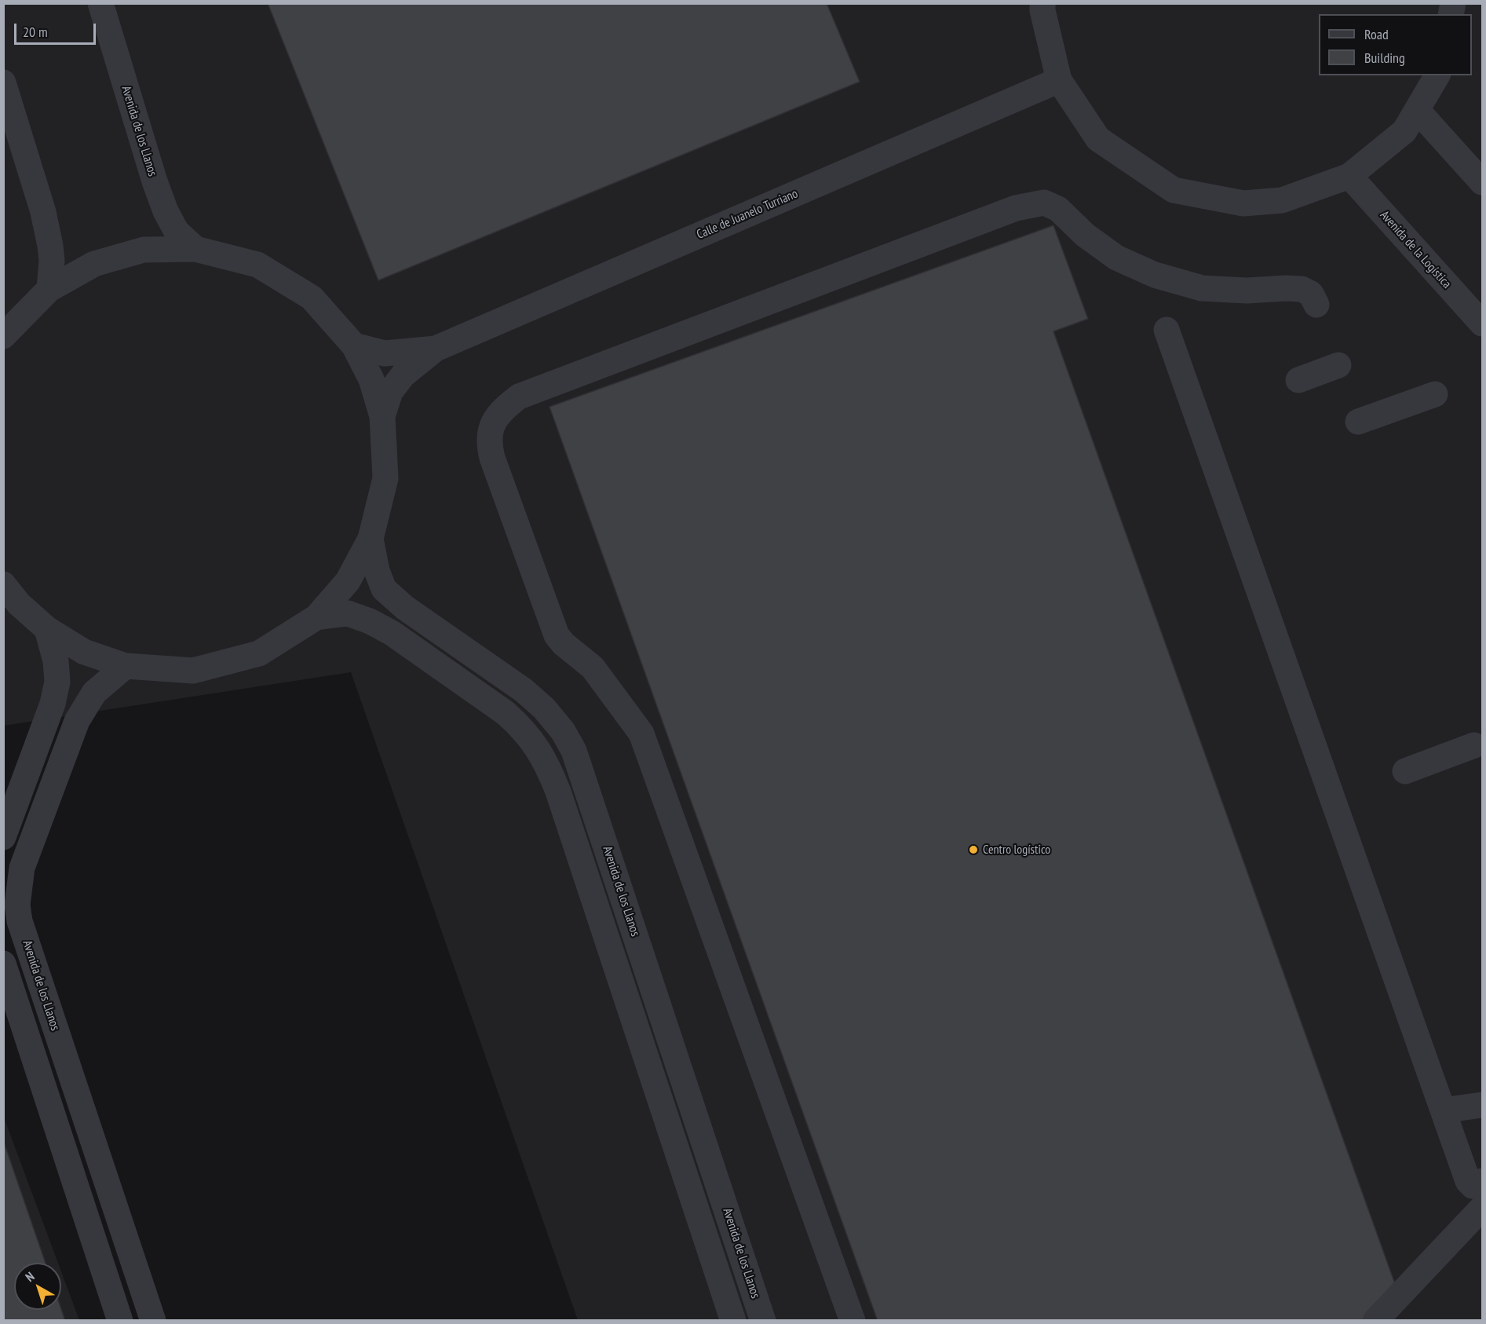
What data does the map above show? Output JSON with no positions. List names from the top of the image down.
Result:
{
  "streets": {
    "street": ["Avenida de los Llanos", "Calle de Juanelo Turriano", "Avenida de la Logística"]
  },
  "places": ["Centro logístico"],
  "legend": ["Road", "Building"],
  "scale_bar": "20 m",
  "north": "top left"
}
